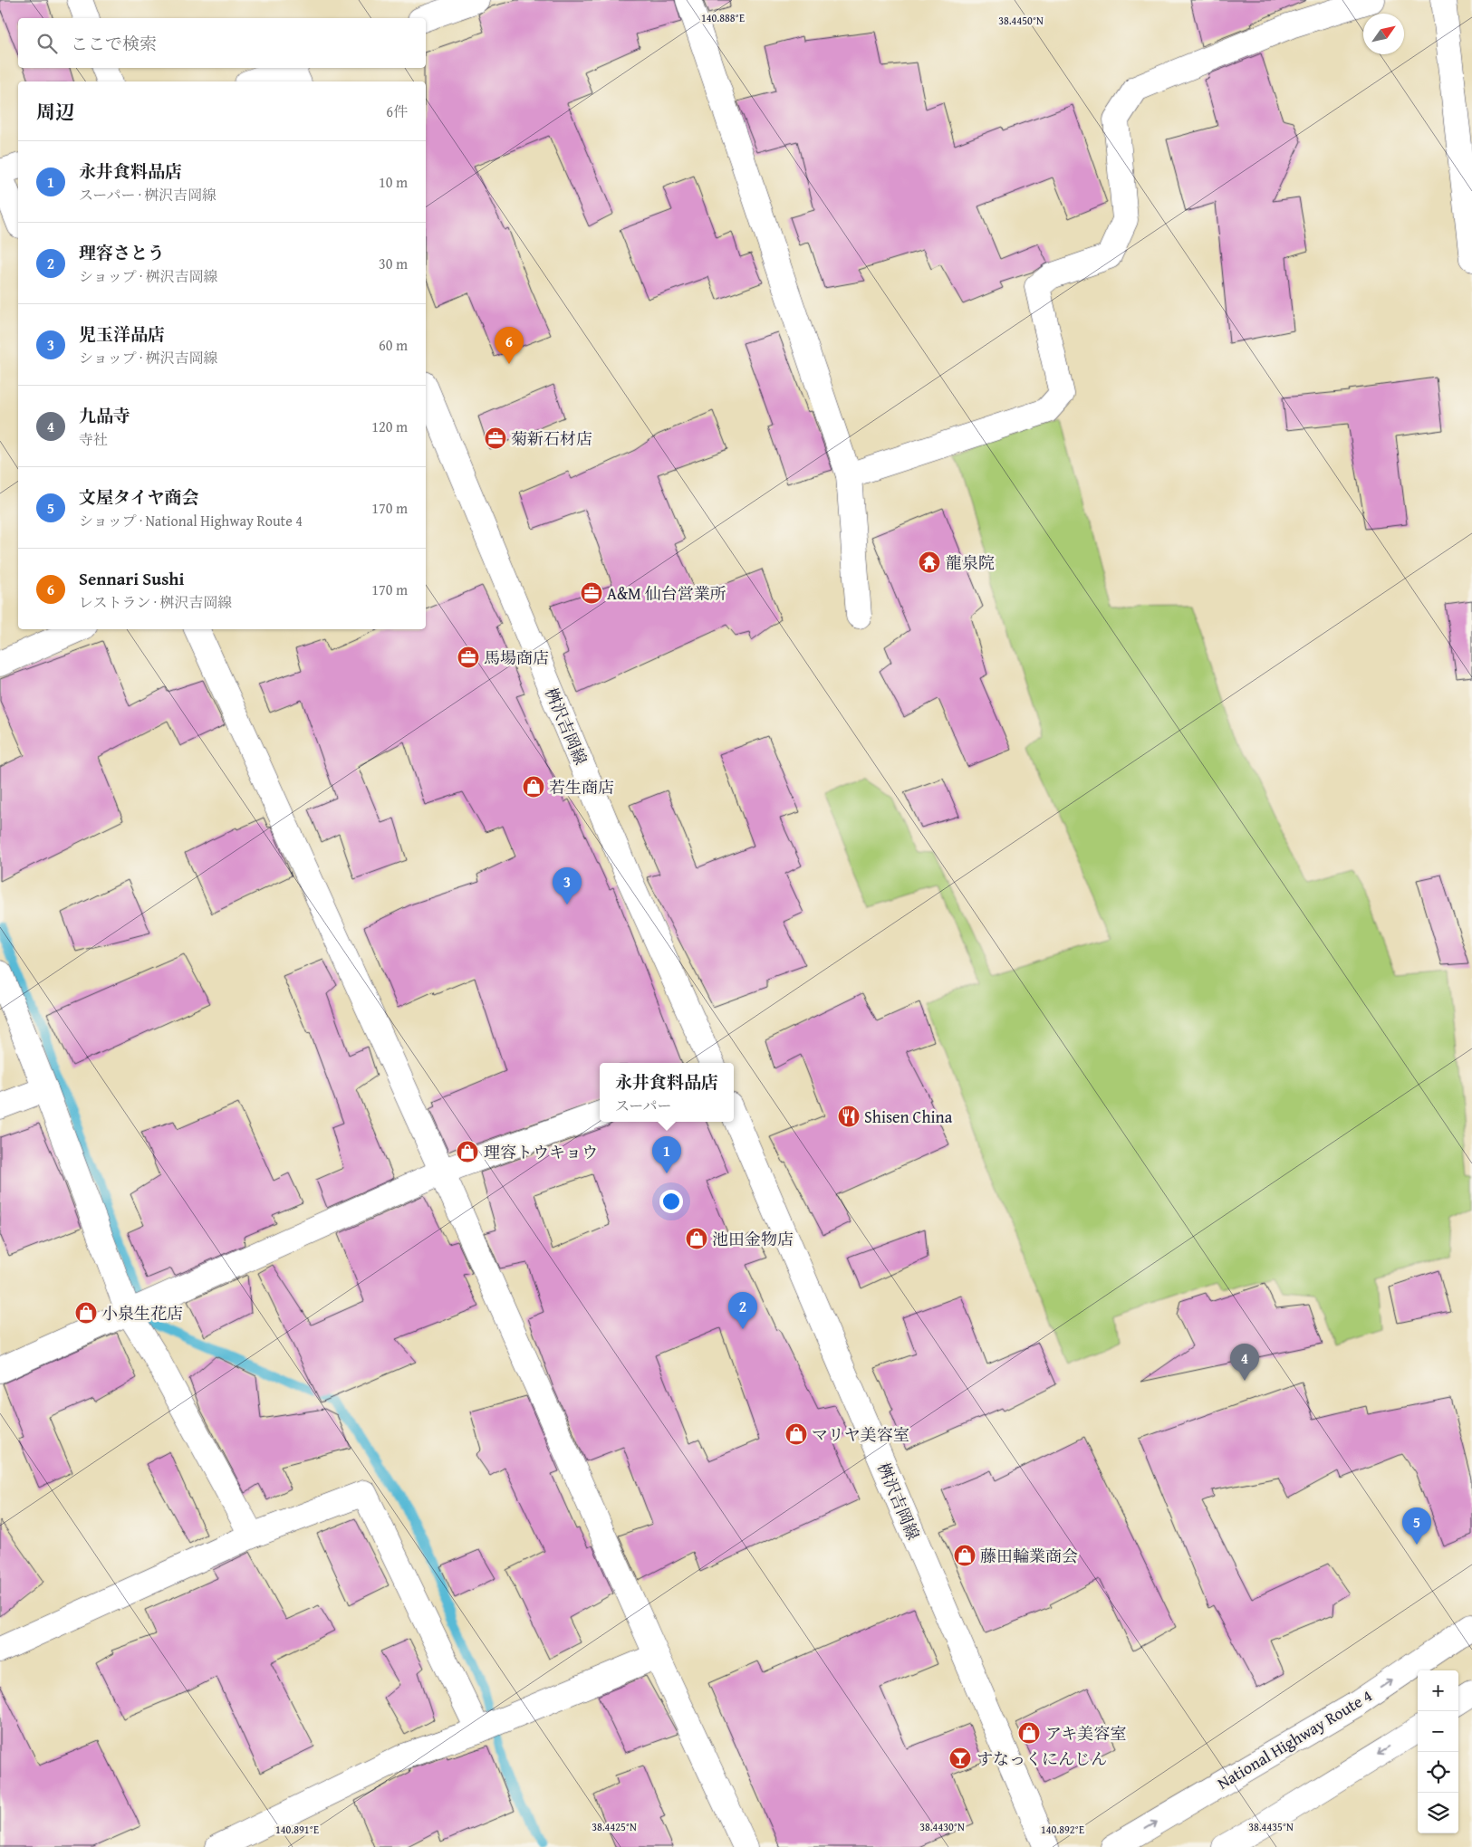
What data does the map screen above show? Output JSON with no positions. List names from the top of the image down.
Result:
{
  "streets": {
    "main road": ["桝沢吉岡線", "National Highway Route 4"]
  },
  "places": {
    "office": ["菊新石材店", "A&M 仙台営業所", "馬場商店"],
    "temple": ["龍泉院"],
    "shop": [
      "若生商店",
      "理容トウキョウ",
      "池田金物店",
      "小泉生花店",
      "マリヤ美容室",
      "藤田輪業商会",
      "アキ美容室"
    ],
    "restaurant": ["Shisen China"],
    "bar": ["すなっくにんじん"]
  },
  "north": "top right",
  "page": {
    "search": "ここで検索",
    "heading": ["周辺", "6件"],
    "list": [
      {
        "mark": "1",
        "name": "永井食料品店",
        "note": "スーパー · 桝沢吉岡線",
        "value": "10 m"
      },
      {
        "mark": "2",
        "name": "理容さとう",
        "note": "ショップ · 桝沢吉岡線",
        "value": "30 m"
      },
      {
        "mark": "3",
        "name": "児玉洋品店",
        "note": "ショップ · 桝沢吉岡線",
        "value": "60 m"
      },
      {
        "mark": "4",
        "name": "九品寺",
        "note": "寺社",
        "value": "120 m"
      },
      {
        "mark": "5",
        "name": "文屋タイヤ商会",
        "note": "ショップ · National Highway Route 4",
        "value": "170 m"
      },
      {
        "mark": "6",
        "name": "Sennari Sushi",
        "note": "レストラン · 桝沢吉岡線",
        "value": "170 m"
      }
    ],
    "pins": [
      "6",
      "3",
      "1",
      "2",
      "4",
      "5"
    ],
    "popup": ["永井食料品店", "スーパー"],
    "map_buttons": ["+", "−"]
  },
  "coordinates": [
    "140.888°E",
    "38.4450°N",
    "38.4425°N",
    "38.4430°N",
    "38.4435°N",
    "140.891°E",
    "140.892°E"
  ]
}
